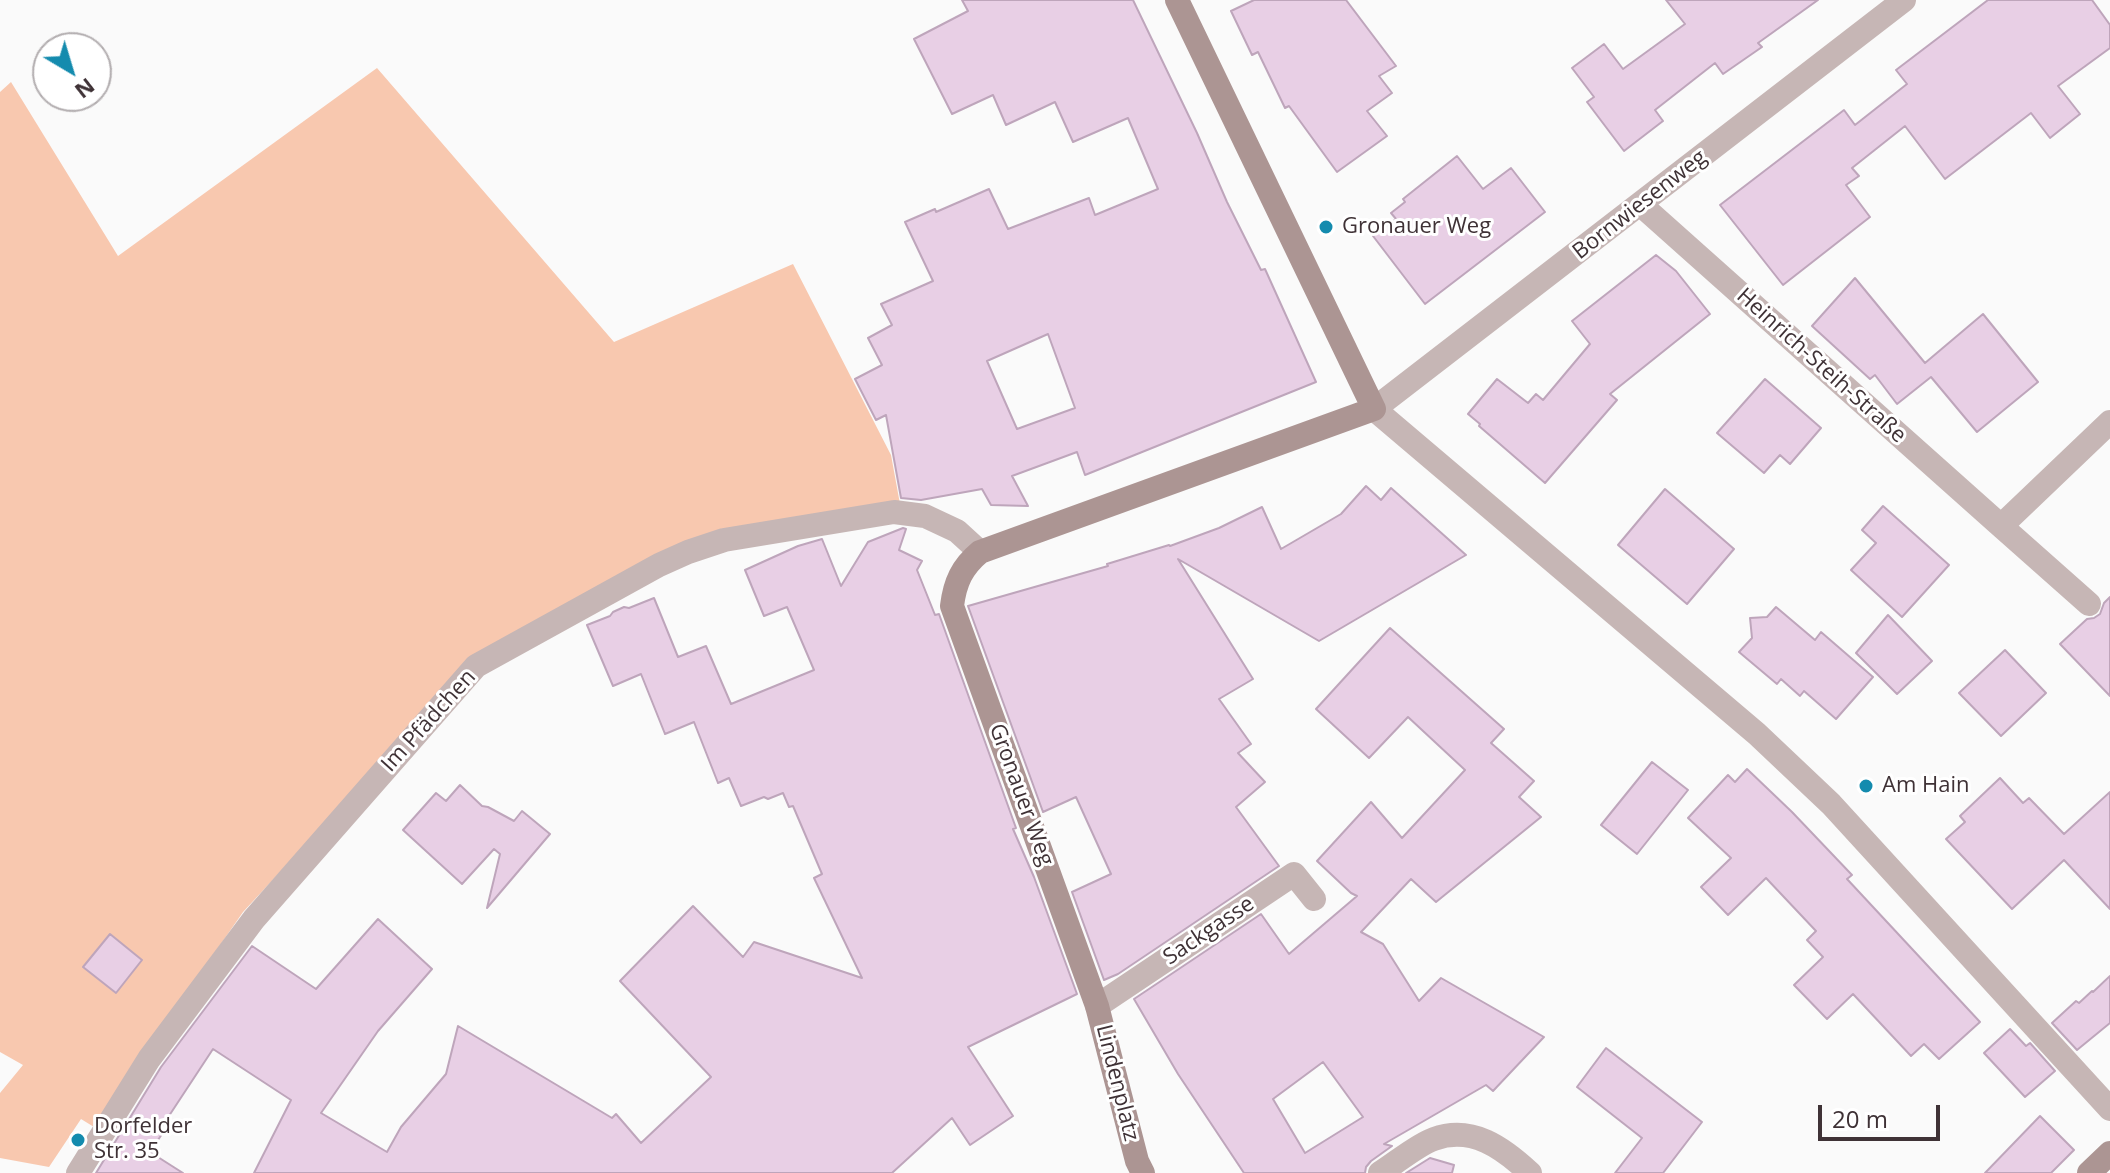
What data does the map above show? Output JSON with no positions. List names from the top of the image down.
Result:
{
  "streets": {
    "street": [
      "Bornwiesenweg",
      "Heinrich-Steih-Straße",
      "Im Pfädchen",
      "Gronauer Weg",
      "Sackgasse",
      "Lindenplatz"
    ]
  },
  "crossings": [
    ["Bornwiesenweg", "Heinrich-Steih-Straße"],
    ["Im Pfädchen", "Gronauer Weg"],
    ["Gronauer Weg", "Sackgasse"],
    ["Gronauer Weg", "Lindenplatz"],
    ["Sackgasse", "Lindenplatz"]
  ],
  "places": ["Gronauer Weg", "Am Hain", "Dorfelder Str. 35"],
  "scale_bar": "20 m",
  "north": "bottom right"
}
